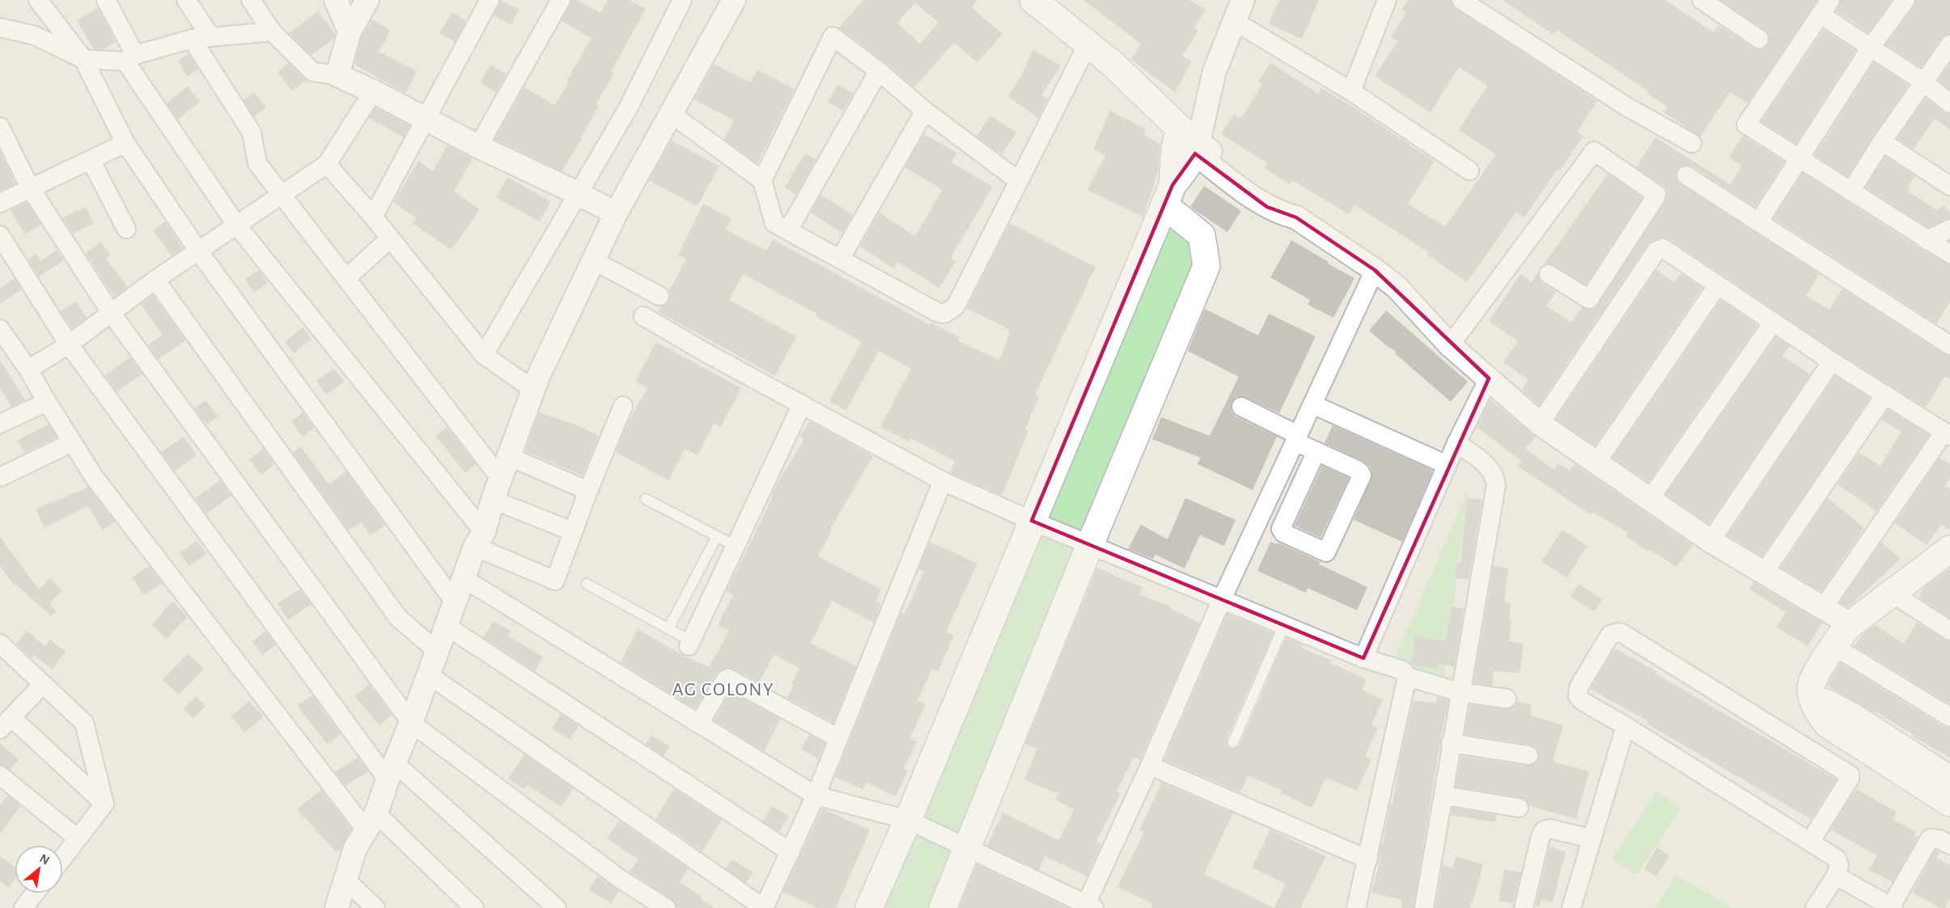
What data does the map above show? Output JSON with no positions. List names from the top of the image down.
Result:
{
  "districts": ["AG COLONY"],
  "north": "top right"
}
